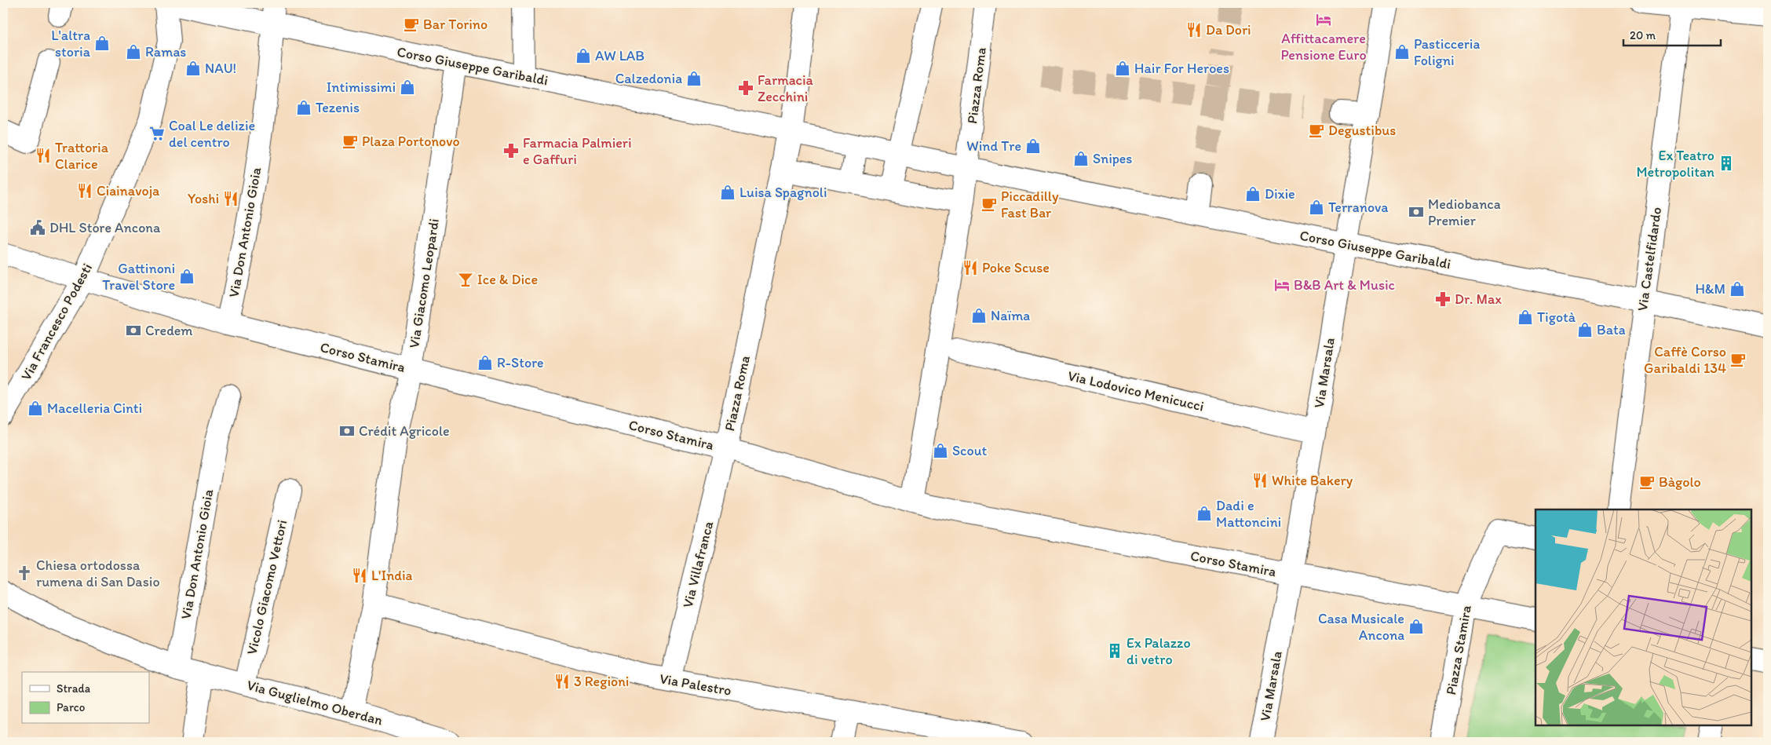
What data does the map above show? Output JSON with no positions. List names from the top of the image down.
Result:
{
  "streets": {
    "street": [
      "Corso Giuseppe Garibaldi",
      "Piazza Roma",
      "Via Don Antonio Gioia",
      "Via Castelfidardo",
      "Via Giacomo Leopardi",
      "Via Francesco Podesti",
      "Corso Stamira",
      "Via Marsala",
      "Via Lodovico Menicucci",
      "Via Villafranca",
      "Vicolo Giacomo Vettori",
      "Piazza Stamira",
      "Via Palestro",
      "Via Guglielmo Oberdan"
    ]
  },
  "crossings": [
    ["Corso Giuseppe Garibaldi", "Piazza Roma"],
    ["Corso Giuseppe Garibaldi", "Via Don Antonio Gioia"],
    ["Corso Giuseppe Garibaldi", "Via Castelfidardo"],
    ["Corso Giuseppe Garibaldi", "Via Giacomo Leopardi"],
    ["Corso Giuseppe Garibaldi", "Via Marsala"],
    ["Piazza Roma", "Corso Stamira"],
    ["Piazza Roma", "Via Villafranca"],
    ["Via Don Antonio Gioia", "Corso Stamira"],
    ["Via Don Antonio Gioia", "Via Guglielmo Oberdan"],
    ["Via Giacomo Leopardi", "Corso Stamira"],
    ["Via Giacomo Leopardi", "Via Palestro"],
    ["Via Giacomo Leopardi", "Via Guglielmo Oberdan"],
    ["Via Francesco Podesti", "Corso Stamira"],
    ["Corso Stamira", "Via Marsala"],
    ["Corso Stamira", "Via Villafranca"],
    ["Corso Stamira", "Piazza Stamira"],
    ["Via Marsala", "Via Lodovico Menicucci"],
    ["Via Villafranca", "Via Palestro"],
    ["Vicolo Giacomo Vettori", "Via Guglielmo Oberdan"]
  ],
  "places": {
    "hotel": ["Affittacamere Pensione Euro", "B&B Art & Music"],
    "cafe": [
      "Bar Torino",
      "Degustibus",
      "Plaza Portonovo",
      "Piccadilly Fast Bar",
      "Caffè Corso Garibaldi 134",
      "Bàgolo"
    ],
    "restaurant": [
      "Da Dori",
      "Trattoria Clarice",
      "Ciainavoja",
      "Yoshi",
      "Poke Scuse",
      "White Bakery",
      "L'India",
      "3 Regioni"
    ],
    "shop": [
      "L'altra storia",
      "Ramas",
      "Pasticceria Foligni",
      "AW LAB",
      "NAU!",
      "Hair For Heroes",
      "Calzedonia",
      "Intimissimi",
      "Tezenis",
      "Wind Tre",
      "Snipes",
      "Luisa Spagnoli",
      "Dixie",
      "Terranova",
      "Gattinoni Travel Store",
      "H&M",
      "Naïma",
      "Tigotà",
      "Bata",
      "R-Store",
      "Macelleria Cinti",
      "Scout",
      "Dadi e Mattoncini",
      "Casa Musicale Ancona"
    ],
    "pharmacy": ["Farmacia Zecchini", "Farmacia Palmieri e Gaffuri", "Dr. Max"],
    "supermarket": ["Coal Le delizie del centro"],
    "building": ["Ex Teatro Metropolitan", "Ex Palazzo di vetro"],
    "bank": ["Mediobanca Premier", "Credem", "Crédit Agricole"],
    "public building": ["DHL Store Ancona"],
    "bar": ["Ice & Dice"],
    "church": ["Chiesa ortodossa rumena di San Dasio"]
  },
  "legend": ["Strada", "Parco"],
  "scale_bar": "20 m"
}
